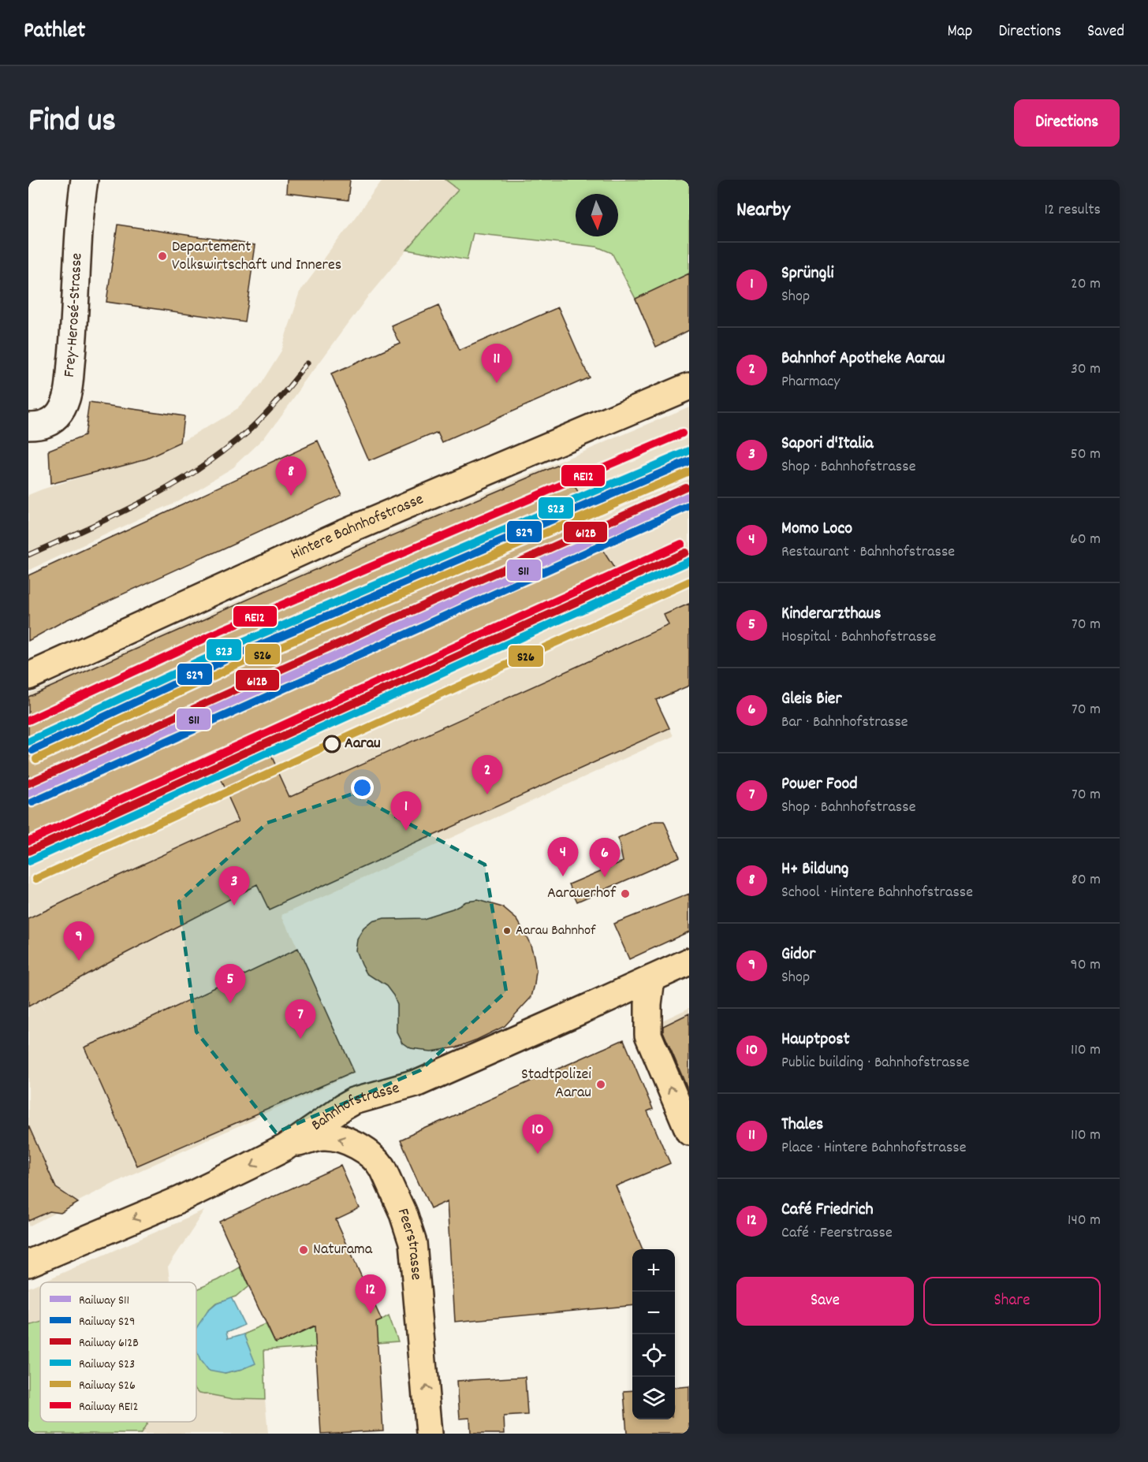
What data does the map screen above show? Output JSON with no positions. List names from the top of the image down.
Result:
{
  "streets": {
    "main road": ["Hintere Bahnhofstrasse", "Bahnhofstrasse", "Feerstrasse"],
    "street": ["Frey-Herosé-Strasse"]
  },
  "crossings": [
    ["Bahnhofstrasse", "Feerstrasse"]
  ],
  "one_way": ["Bahnhofstrasse", "Feerstrasse"],
  "places": [
    "Departement Volkswirtschaft und Inneres",
    "Aarau",
    "Aarauerhof",
    "Aarau Bahnhof",
    "Stadtpolizei Aarau",
    "Naturama"
  ],
  "lines": [
    "rail line RE12",
    "rail line S23",
    "rail line S29",
    "rail line S26",
    "rail line 612B",
    "rail line S11"
  ],
  "legend": [
    "Railway S11",
    "Railway S29",
    "Railway 612B",
    "Railway S23",
    "Railway S26",
    "Railway RE12"
  ],
  "north": "bottom",
  "page": {
    "header": "Pathlet",
    "nav": ["Map", "Directions", "Saved"],
    "title": "Find us",
    "buttons": [
      "Directions",
      ["Save", "Share"]
    ],
    "heading": ["Nearby", "12 results"],
    "list": [
      {
        "mark": "1",
        "name": "Sprüngli",
        "note": "Shop",
        "value": "20 m"
      },
      {
        "mark": "2",
        "name": "Bahnhof Apotheke Aarau",
        "note": "Pharmacy",
        "value": "30 m"
      },
      {
        "mark": "3",
        "name": "Sapori d'Italia",
        "note": "Shop · Bahnhofstrasse",
        "value": "50 m"
      },
      {
        "mark": "4",
        "name": "Momo Loco",
        "note": "Restaurant · Bahnhofstrasse",
        "value": "60 m"
      },
      {
        "mark": "5",
        "name": "Kinderarzthaus",
        "note": "Hospital · Bahnhofstrasse",
        "value": "70 m"
      },
      {
        "mark": "6",
        "name": "Gleis Bier",
        "note": "Bar · Bahnhofstrasse",
        "value": "70 m"
      },
      {
        "mark": "7",
        "name": "Power Food",
        "note": "Shop · Bahnhofstrasse",
        "value": "70 m"
      },
      {
        "mark": "8",
        "name": "H+ Bildung",
        "note": "School · Hintere Bahnhofstrasse",
        "value": "80 m"
      },
      {
        "mark": "9",
        "name": "Gidor",
        "note": "Shop",
        "value": "90 m"
      },
      {
        "mark": "10",
        "name": "Hauptpost",
        "note": "Public building · Bahnhofstrasse",
        "value": "110 m"
      },
      {
        "mark": "11",
        "name": "Thales",
        "note": "Place · Hintere Bahnhofstrasse",
        "value": "110 m"
      },
      {
        "mark": "12",
        "name": "Café Friedrich",
        "note": "Café · Feerstrasse",
        "value": "140 m"
      }
    ],
    "pins": [
      "11",
      "8",
      "2",
      "1",
      "4",
      "6",
      "3",
      "9",
      "5",
      "7",
      "10",
      "12"
    ],
    "map_buttons": ["+", "−"]
  }
}
